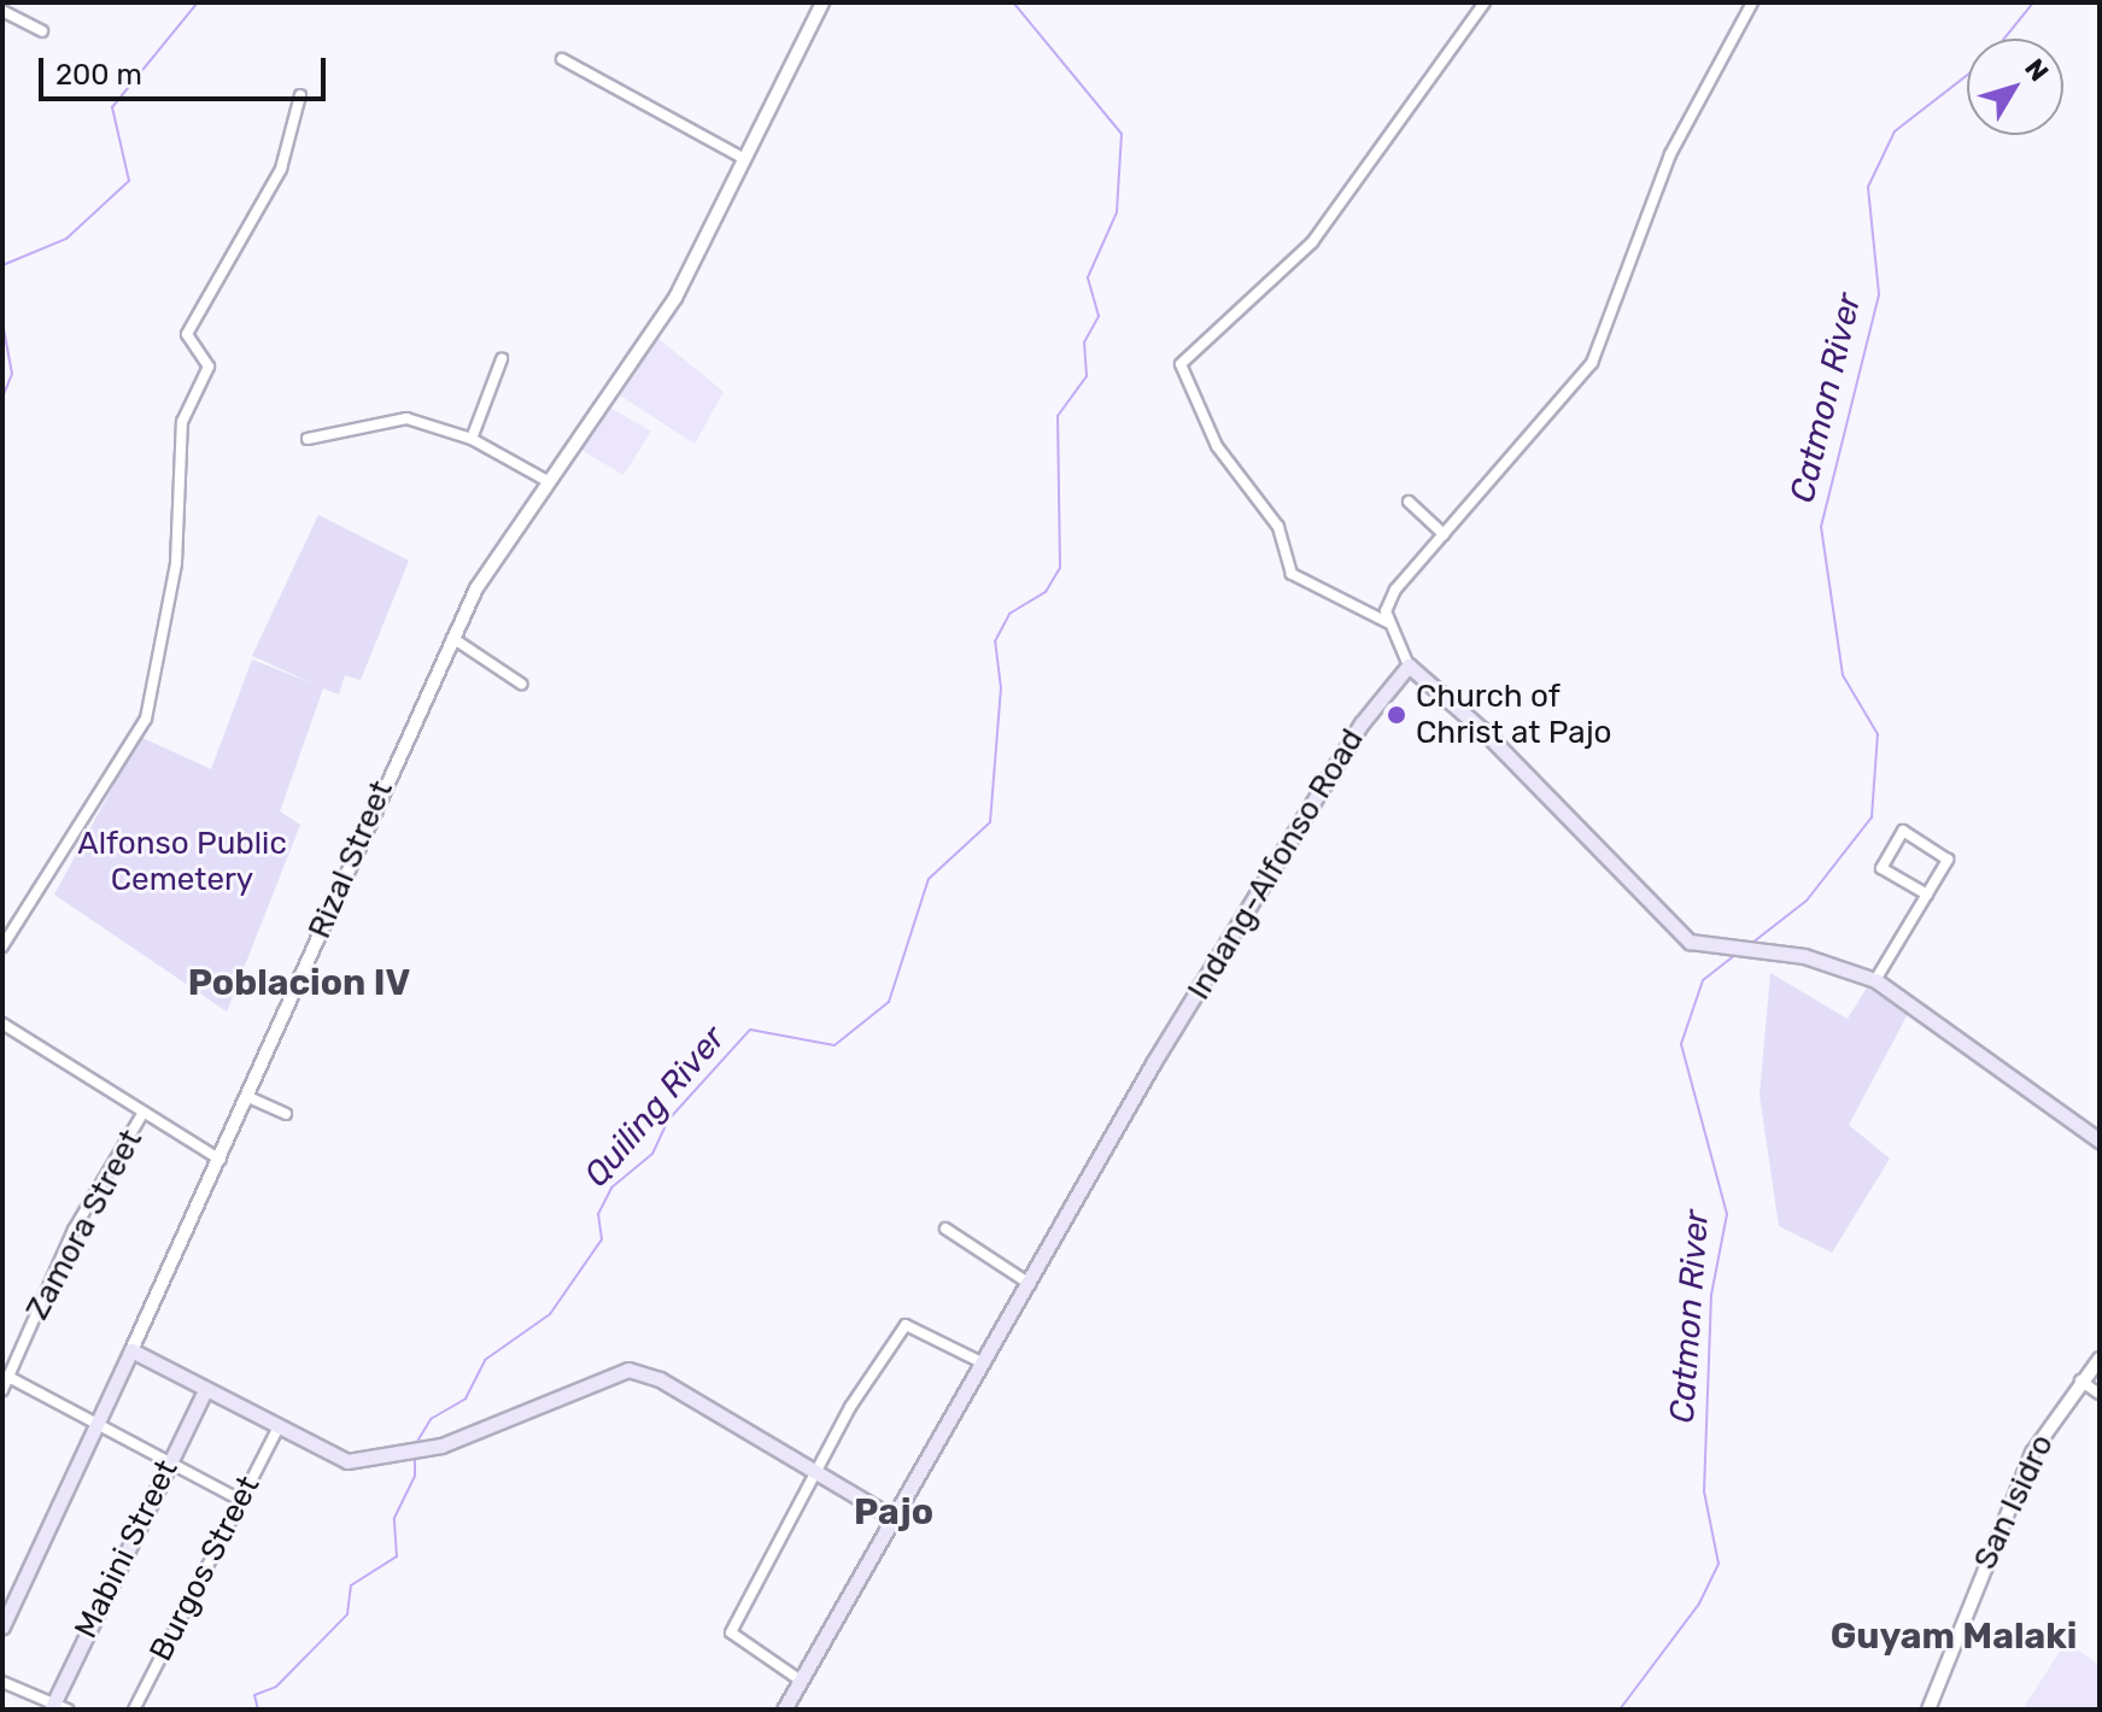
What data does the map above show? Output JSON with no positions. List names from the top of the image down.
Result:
{
  "streets": {
    "main road": ["Rizal Street", "Indang-Alfonso Road", "Mabini Street"],
    "street": ["Zamora Street", "San Isidro", "Burgos Street"]
  },
  "districts": ["Poblacion IV", "Pajo", "Guyam Malaki"],
  "water": ["Catmon River", "Quiling River"],
  "parks": ["Alfonso Public Cemetery"],
  "places": ["Church of Christ at Pajo"],
  "scale_bar": "200 m",
  "north": "top right"
}
